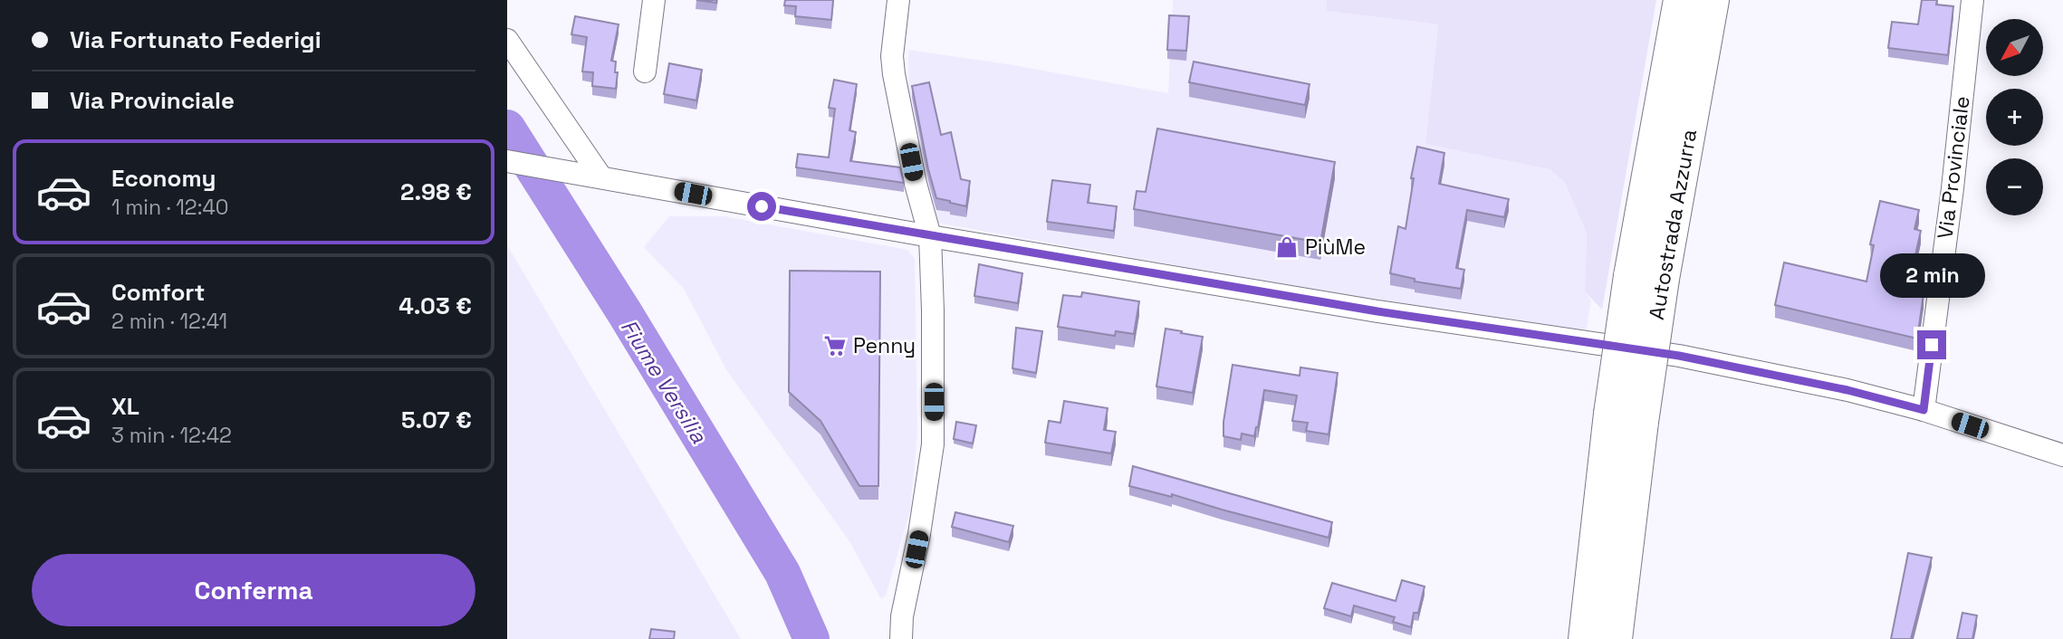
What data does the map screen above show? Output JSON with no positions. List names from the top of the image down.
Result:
{
  "streets": {
    "highway": ["Autostrada Azzurra"],
    "street": ["Via Provinciale"]
  },
  "water": ["Fiume Versilia"],
  "places": {
    "shop": ["PiùMe"],
    "supermarket": ["Penny"]
  },
  "north": "bottom left",
  "page": {
    "banner": ["Via Fortunato Federigi", "Via Provinciale"],
    "map_buttons": ["+", "−"],
    "list": [
      {
        "name": "Economy",
        "note": "1 min · 12:40",
        "value": "2.98 €"
      },
      {
        "name": "Comfort",
        "note": "2 min · 12:41",
        "value": "4.03 €"
      },
      {
        "name": "XL",
        "note": "3 min · 12:42",
        "value": "5.07 €"
      }
    ],
    "bubble": "2 min",
    "buttons": "Conferma"
  }
}
